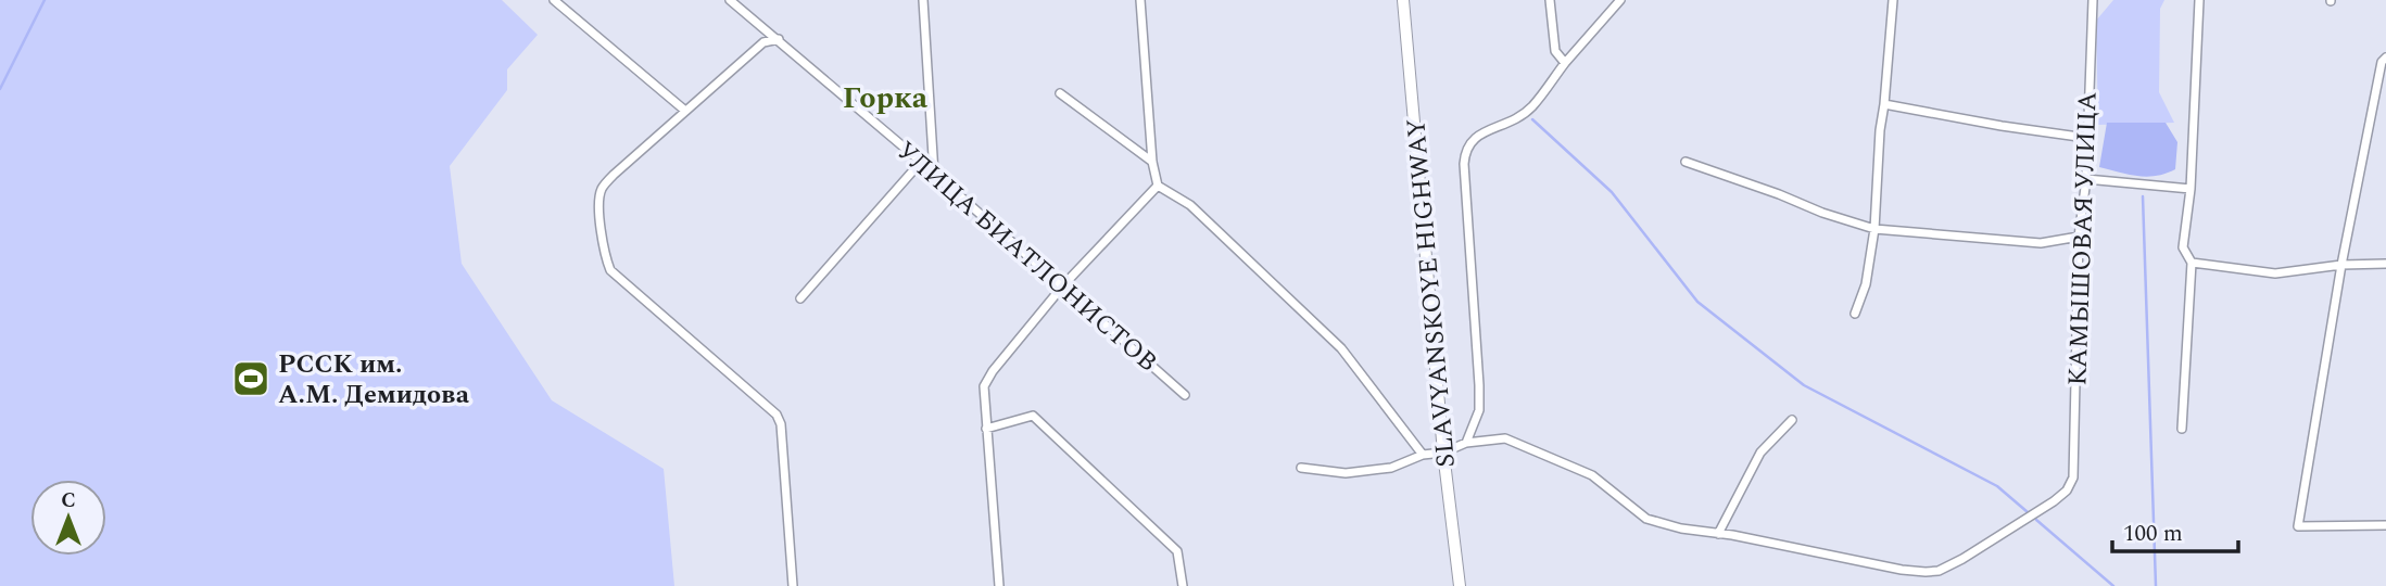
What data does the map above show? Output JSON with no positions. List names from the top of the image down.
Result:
{
  "streets": {
    "main road": ["SLAVYANSKOYE HIGHWAY"],
    "street": ["КАМЫШОВАЯ УЛИЦА", "УЛИЦА БИАТЛОНИСТОВ"]
  },
  "districts": ["Горка"],
  "places": {
    "sports": ["РССК им. А.М. Демидова"]
  },
  "scale_bar": "100 m",
  "north": "top"
}
